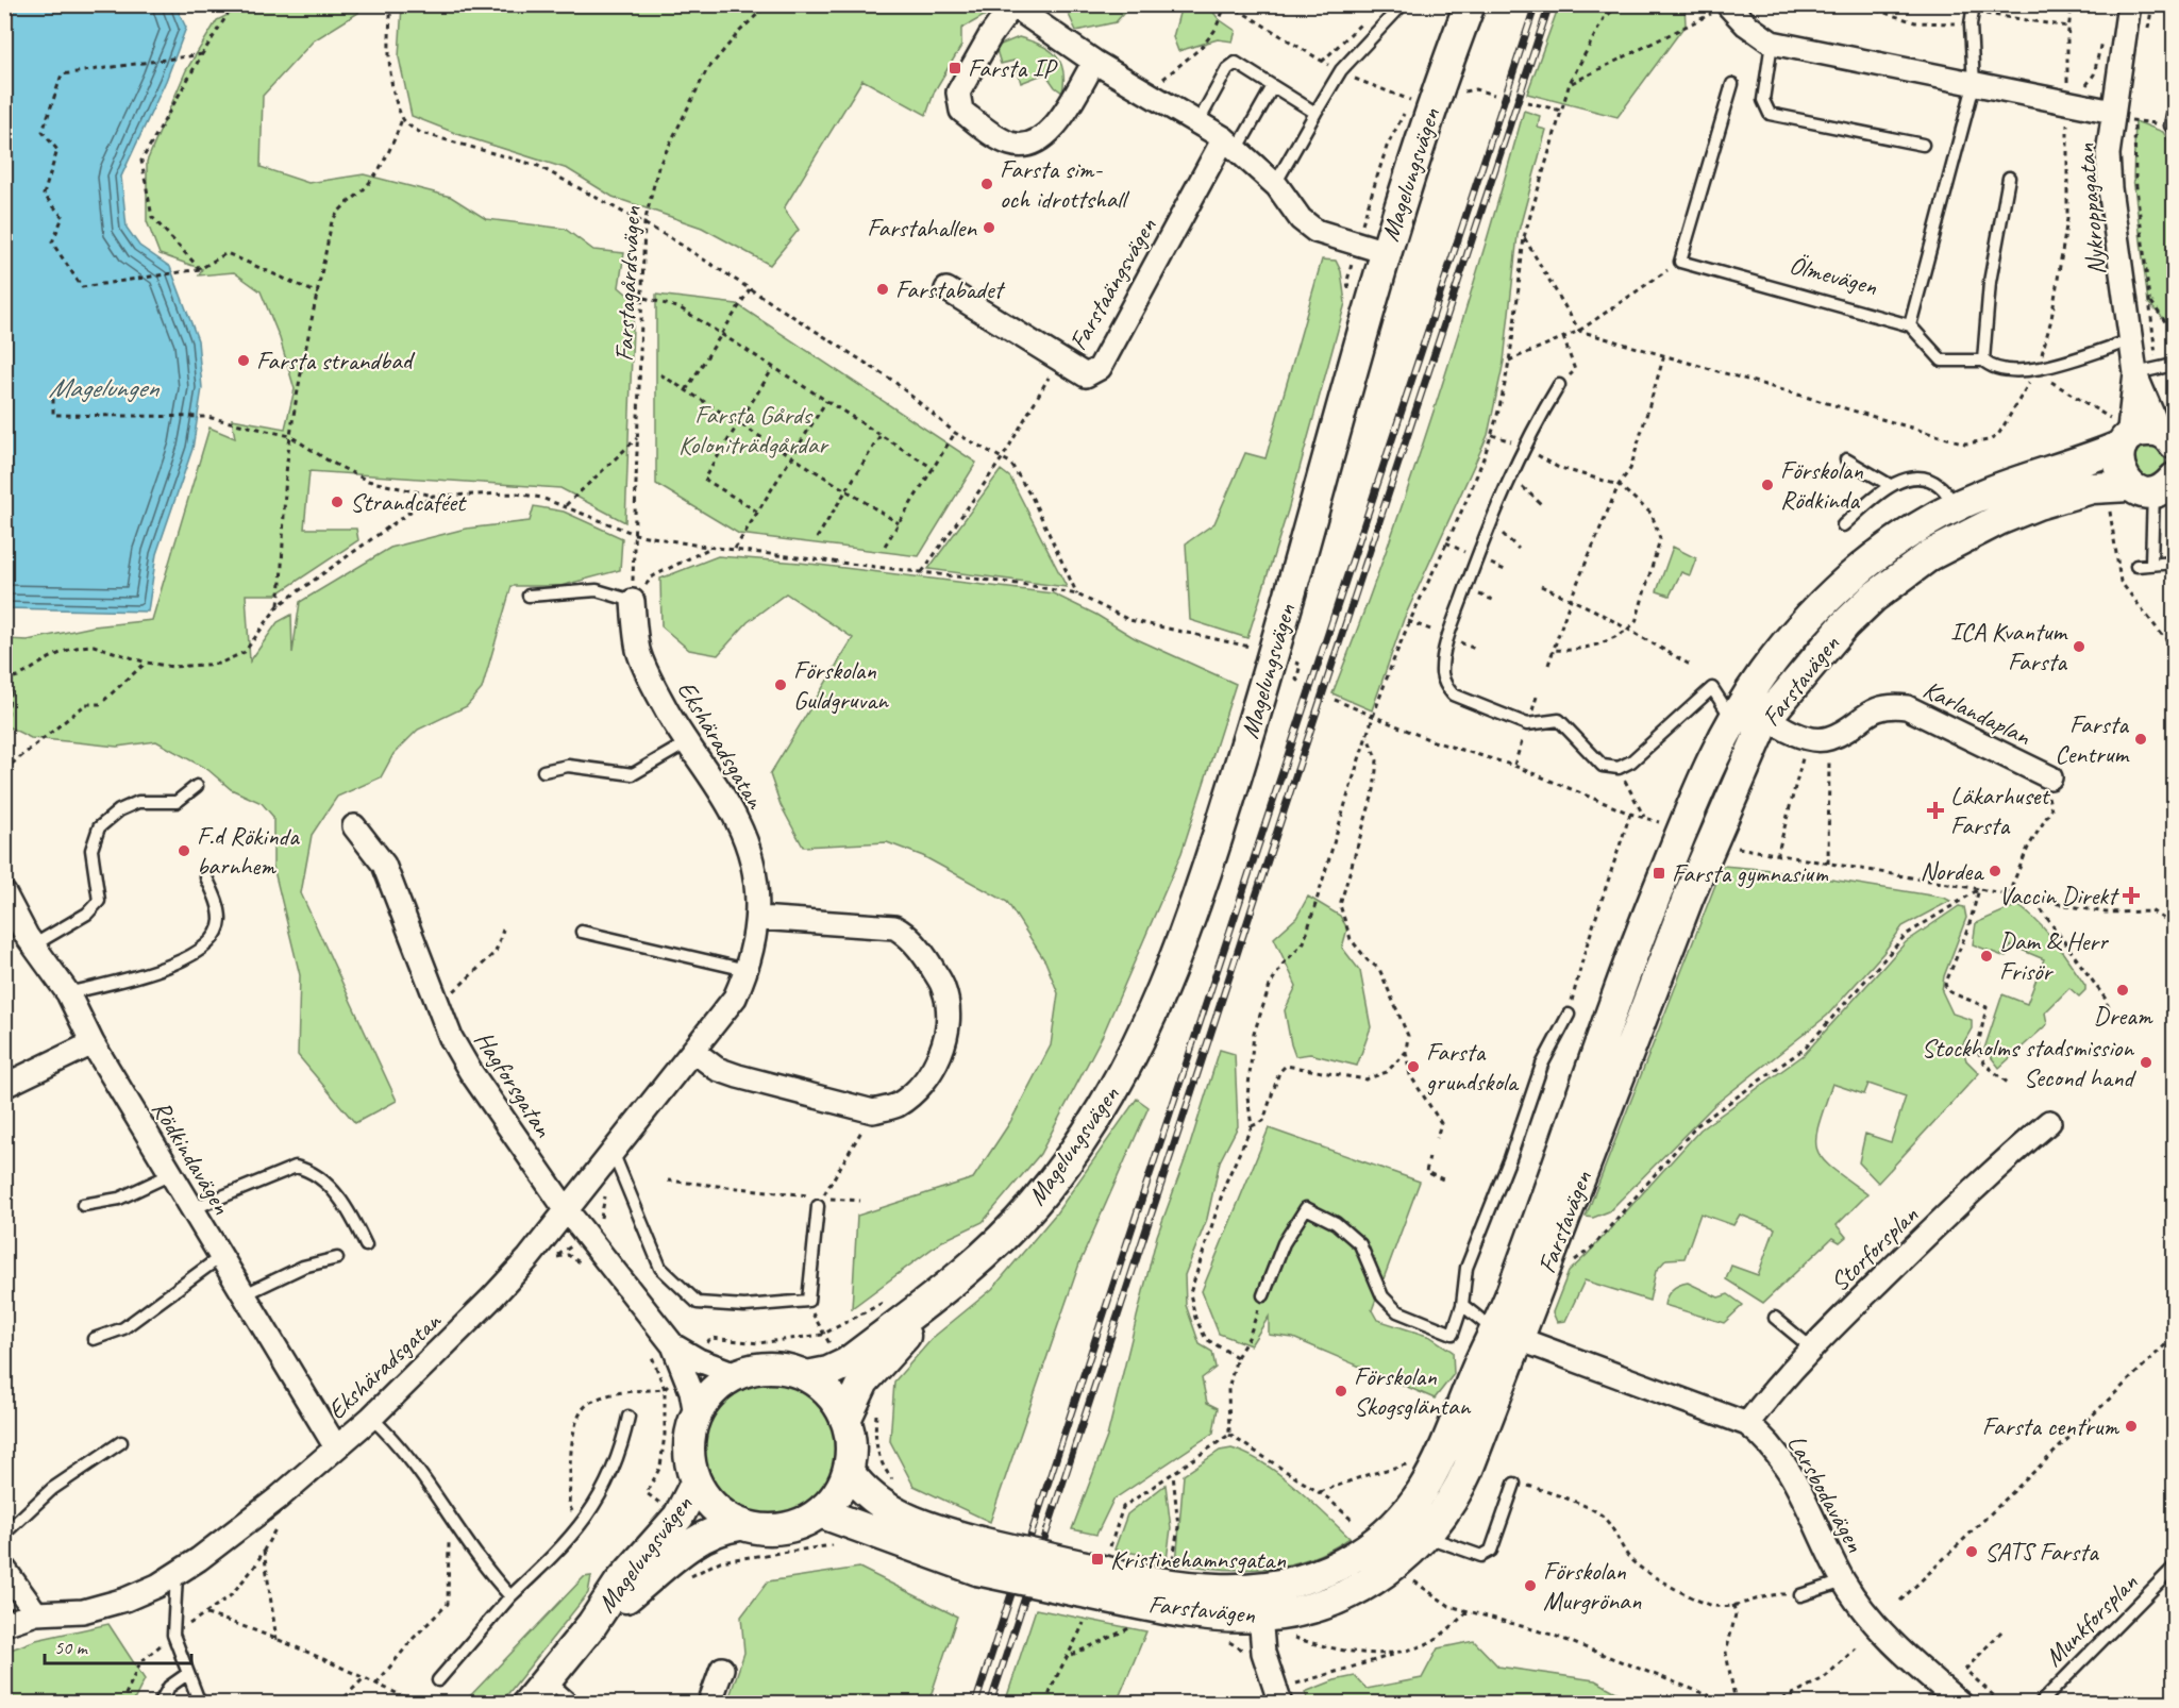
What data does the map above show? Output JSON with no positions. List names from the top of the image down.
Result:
{
  "streets": {
    "street": [
      "Magelungsvägen",
      "Nykroppagatan",
      "Farstaängsvägen",
      "Farstavägen",
      "Karlandaplan",
      "Ekshäradsgatan",
      "Hagforsgatan",
      "Rödkindavägen",
      "Storforsplan",
      "Larsbodavägen"
    ],
    "lane": ["Ölmevägen", "Munkforsplan"],
    "path": ["Farstagårdsvägen"]
  },
  "crossings": [
    ["Magelungsvägen", "Farstavägen"],
    ["Magelungsvägen", "Hagforsgatan"],
    ["Nykroppagatan", "Farstavägen"],
    ["Farstagårdsvägen", "Ekshäradsgatan"],
    ["Farstavägen", "Hagforsgatan"],
    ["Farstavägen", "Larsbodavägen"],
    ["Ekshäradsgatan", "Hagforsgatan"],
    ["Ekshäradsgatan", "Rödkindavägen"],
    ["Storforsplan", "Larsbodavägen"]
  ],
  "water": ["Magelungen"],
  "parks": ["Farsta Gårds Koloniträdgårdar"],
  "places": {
    "transit": ["Farsta IP", "Farsta gymnasium", "Kristinehamnsgatan"],
    "other": [
      "Farsta sim- och idrottshall",
      "Farstahallen",
      "Farstabadet",
      "Farsta strandbad",
      "Förskolan Rödkinda",
      "Strandcaféet",
      "ICA Kvantum Farsta",
      "Förskolan Guldgruvan",
      "Farsta Centrum",
      "F.d Rökinda barnhem",
      "Nordea",
      "Dam & Herr Frisör",
      "Dream",
      "Stockholms stadsmission Second hand",
      "Farsta grundskola",
      "Förskolan Skogsgläntan",
      "Farsta centrum",
      "SATS Farsta",
      "Förskolan Murgrönan"
    ],
    "health": ["Läkarhuset Farsta", "Vaccin Direkt"]
  },
  "scale_bar": "50 m"
}
